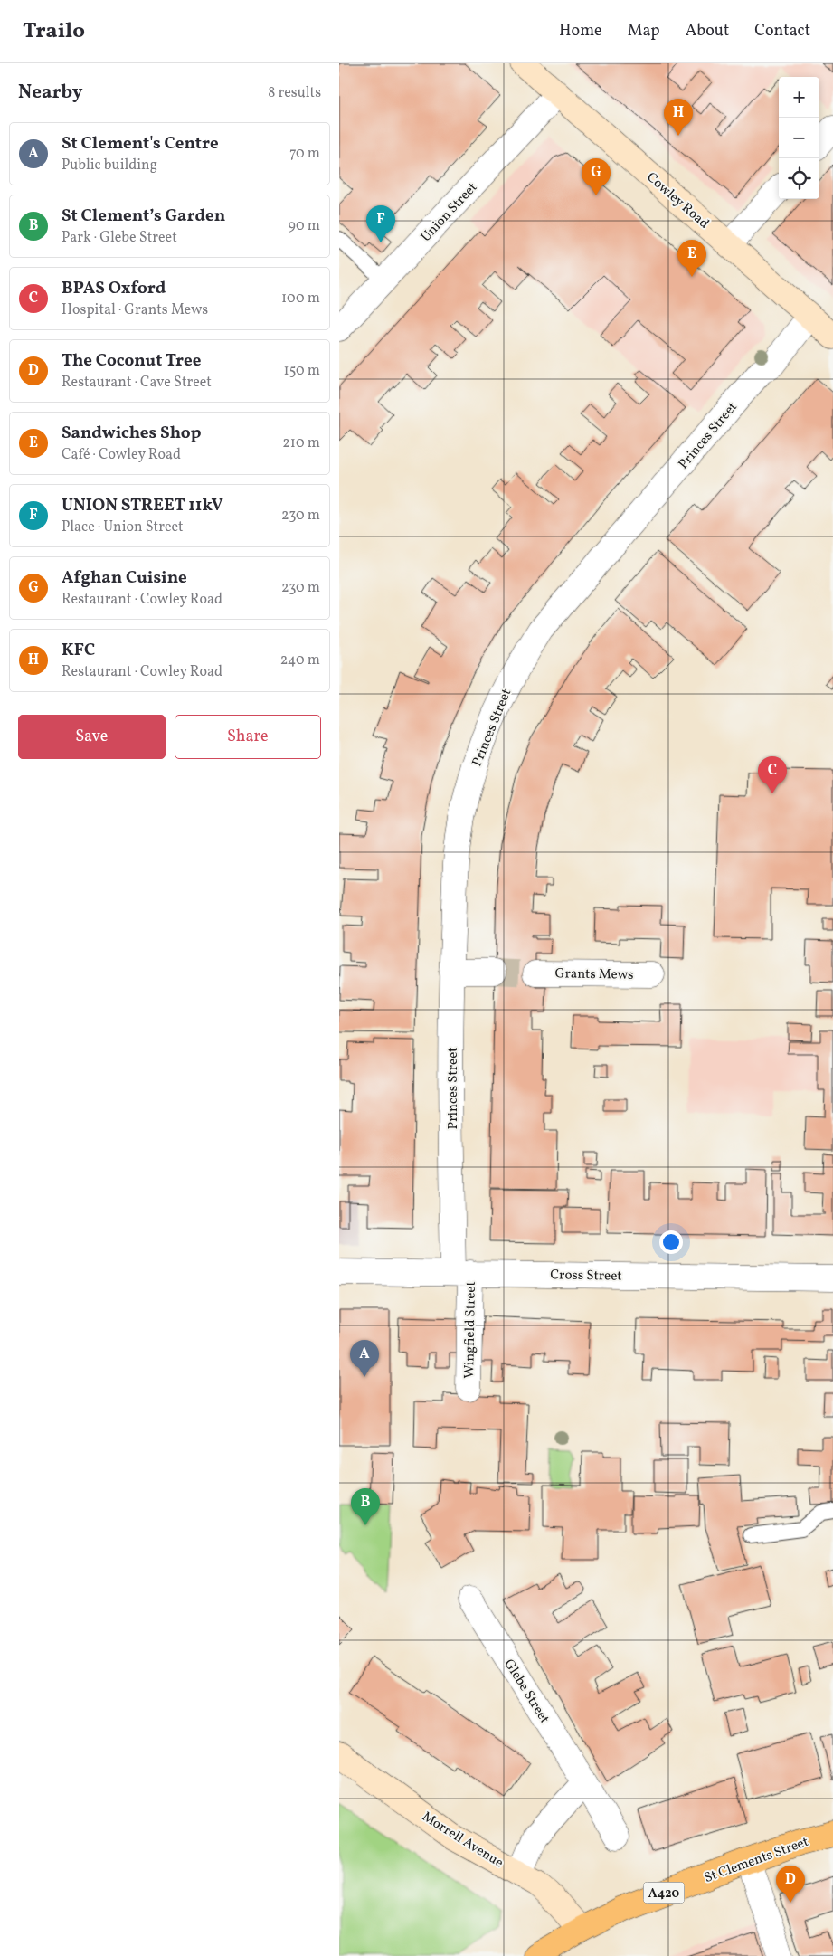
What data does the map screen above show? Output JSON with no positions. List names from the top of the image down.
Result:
{
  "streets": {
    "main road": [
      "Cowley Road",
      "Morrell Avenue",
      "St Clements Street",
      "A420"
    ],
    "street": [
      "Union Street",
      "Princes Street",
      "Grants Mews",
      "Cross Street",
      "Wingfield Street",
      "Glebe Street"
    ]
  },
  "crossings": [
    ["Cowley Road", "Union Street"],
    ["Cowley Road", "Princes Street"],
    ["Princes Street", "Cross Street"],
    ["Princes Street", "Wingfield Street"],
    ["Cross Street", "Wingfield Street"],
    ["Morrell Avenue", "St Clements Street"],
    ["Morrell Avenue", "A420"],
    ["St Clements Street", "A420"]
  ],
  "page": {
    "header": "Trailo",
    "nav": [
      "Home",
      "Map",
      "About",
      "Contact"
    ],
    "heading": ["Nearby", "8 results"],
    "map_buttons": ["+", "−"],
    "pins": [
      "H",
      "G",
      "F",
      "E",
      "C",
      "A",
      "B",
      "D"
    ],
    "list": [
      {
        "mark": "A",
        "name": "St Clement's Centre",
        "note": "Public building",
        "value": "70 m"
      },
      {
        "mark": "B",
        "name": "St Clement’s Garden",
        "note": "Park · Glebe Street",
        "value": "90 m"
      },
      {
        "mark": "C",
        "name": "BPAS Oxford",
        "note": "Hospital · Grants Mews",
        "value": "100 m"
      },
      {
        "mark": "D",
        "name": "The Coconut Tree",
        "note": "Restaurant · Cave Street",
        "value": "150 m"
      },
      {
        "mark": "E",
        "name": "Sandwiches Shop",
        "note": "Café · Cowley Road",
        "value": "210 m"
      },
      {
        "mark": "F",
        "name": "UNION STREET 11kV",
        "note": "Place · Union Street",
        "value": "230 m"
      },
      {
        "mark": "G",
        "name": "Afghan Cuisine",
        "note": "Restaurant · Cowley Road",
        "value": "230 m"
      },
      {
        "mark": "H",
        "name": "KFC",
        "note": "Restaurant · Cowley Road",
        "value": "240 m"
      }
    ],
    "buttons": ["Save", "Share"]
  }
}
